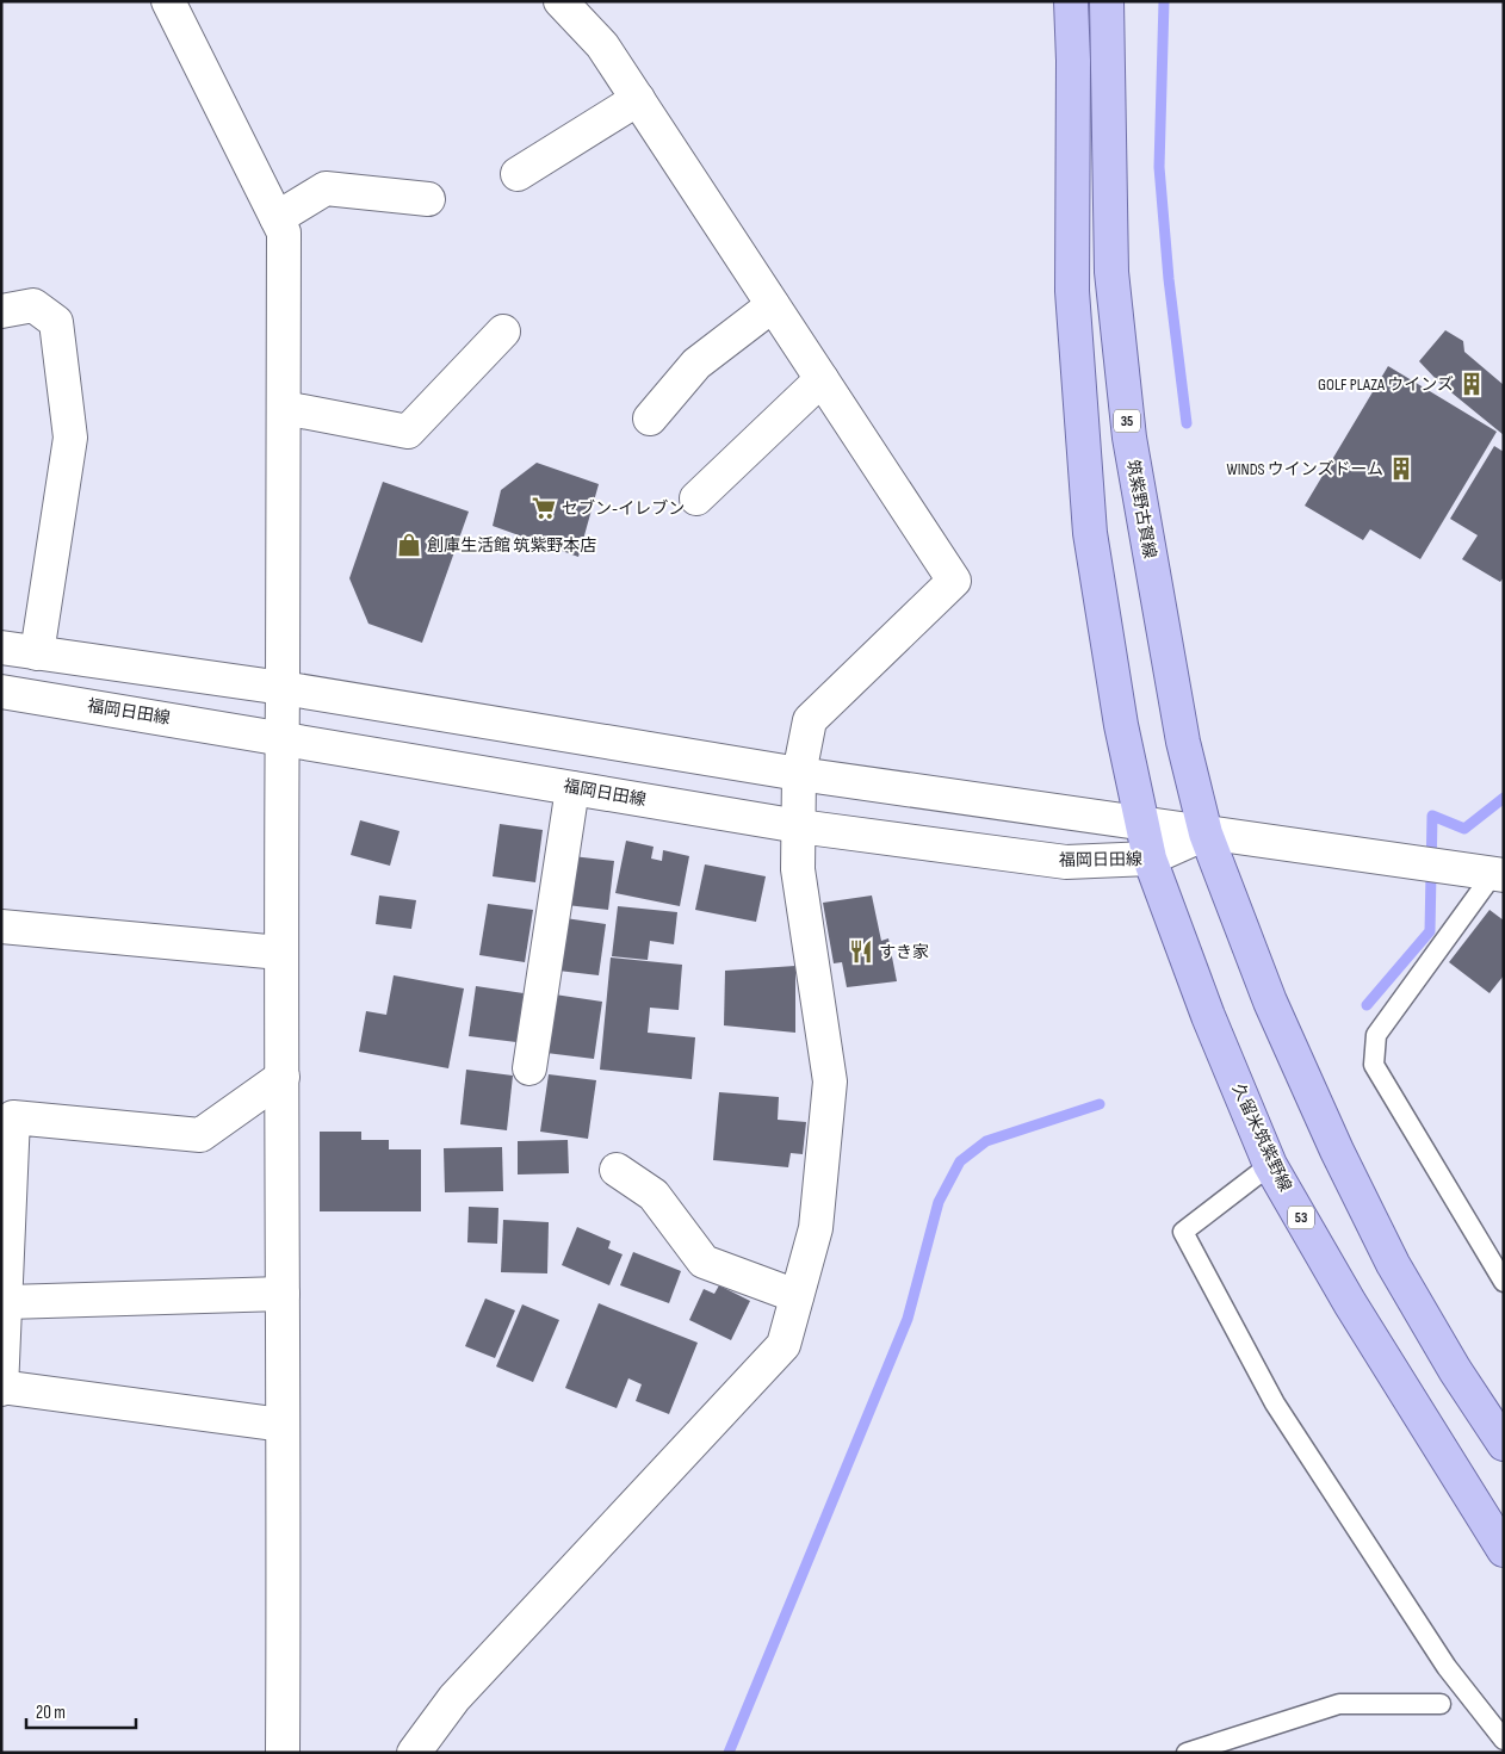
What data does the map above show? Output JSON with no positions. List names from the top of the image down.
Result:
{
  "streets": {
    "main road": [
      "35",
      "筑紫野古賀線",
      "久留米筑紫野線",
      "53"
    ],
    "street": ["福岡日田線"]
  },
  "crossings": [
    ["筑紫野古賀線", "福岡日田線"],
    ["福岡日田線", "久留米筑紫野線"]
  ],
  "places": {
    "building": ["GOLF PLAZA ウインズ", "WINDS ウインズドーム"],
    "supermarket": ["セブン-イレブン"],
    "shop": ["創庫生活館 筑紫野本店"],
    "restaurant": ["すき家"]
  },
  "scale_bar": "20 m"
}
